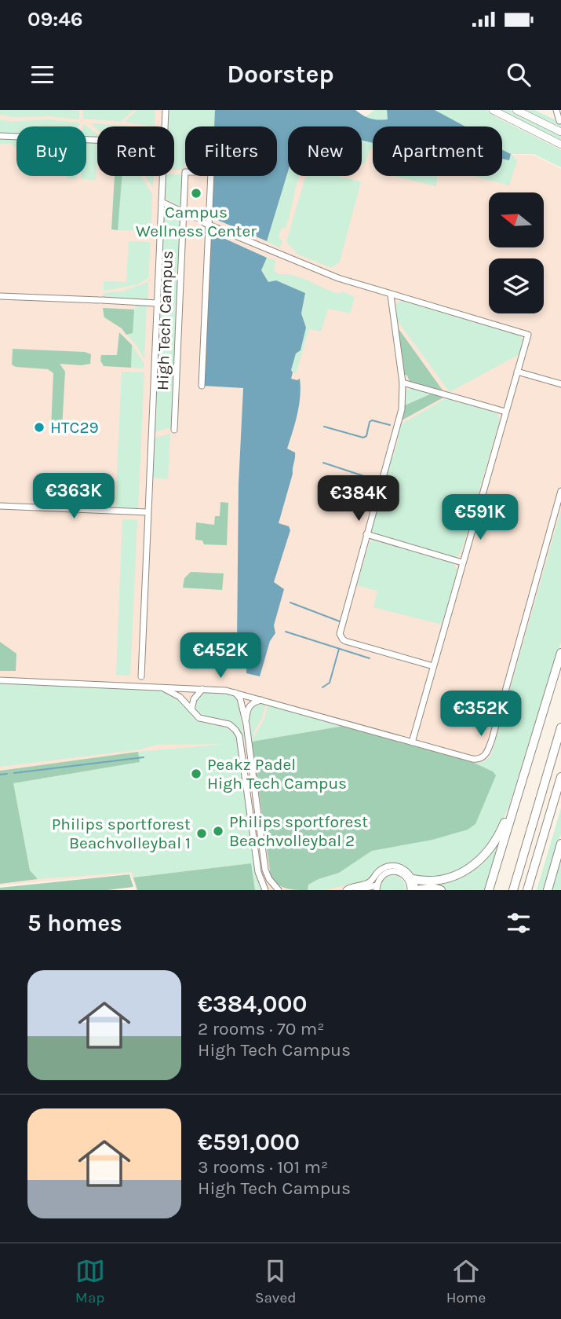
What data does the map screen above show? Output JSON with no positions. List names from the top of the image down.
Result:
{
  "streets": {
    "street": ["High Tech Campus"]
  },
  "places": [
    "Campus Wellness Center",
    "HTC29",
    "Peakz Padel High Tech Campus",
    "Philips sportforest Beachvolleybal 2",
    "Philips sportforest Beachvolleybal 1"
  ],
  "north": "left",
  "page": {
    "status": "09:46",
    "header": "Doorstep",
    "chip": [
      "Buy",
      "Rent",
      "Filters",
      "New",
      "Apartment"
    ],
    "price": [
      "€363K",
      "€384K",
      "€591K",
      "€452K",
      "€352K"
    ],
    "heading": "5 homes",
    "list": [
      {
        "name": "€384,000",
        "note": "2 rooms · 70 m² · High Tech Campus"
      },
      {
        "name": "€591,000",
        "note": "3 rooms · 101 m² · High Tech Campus"
      }
    ],
    "tabs": ["Map", "Saved", "Home"]
  }
}
